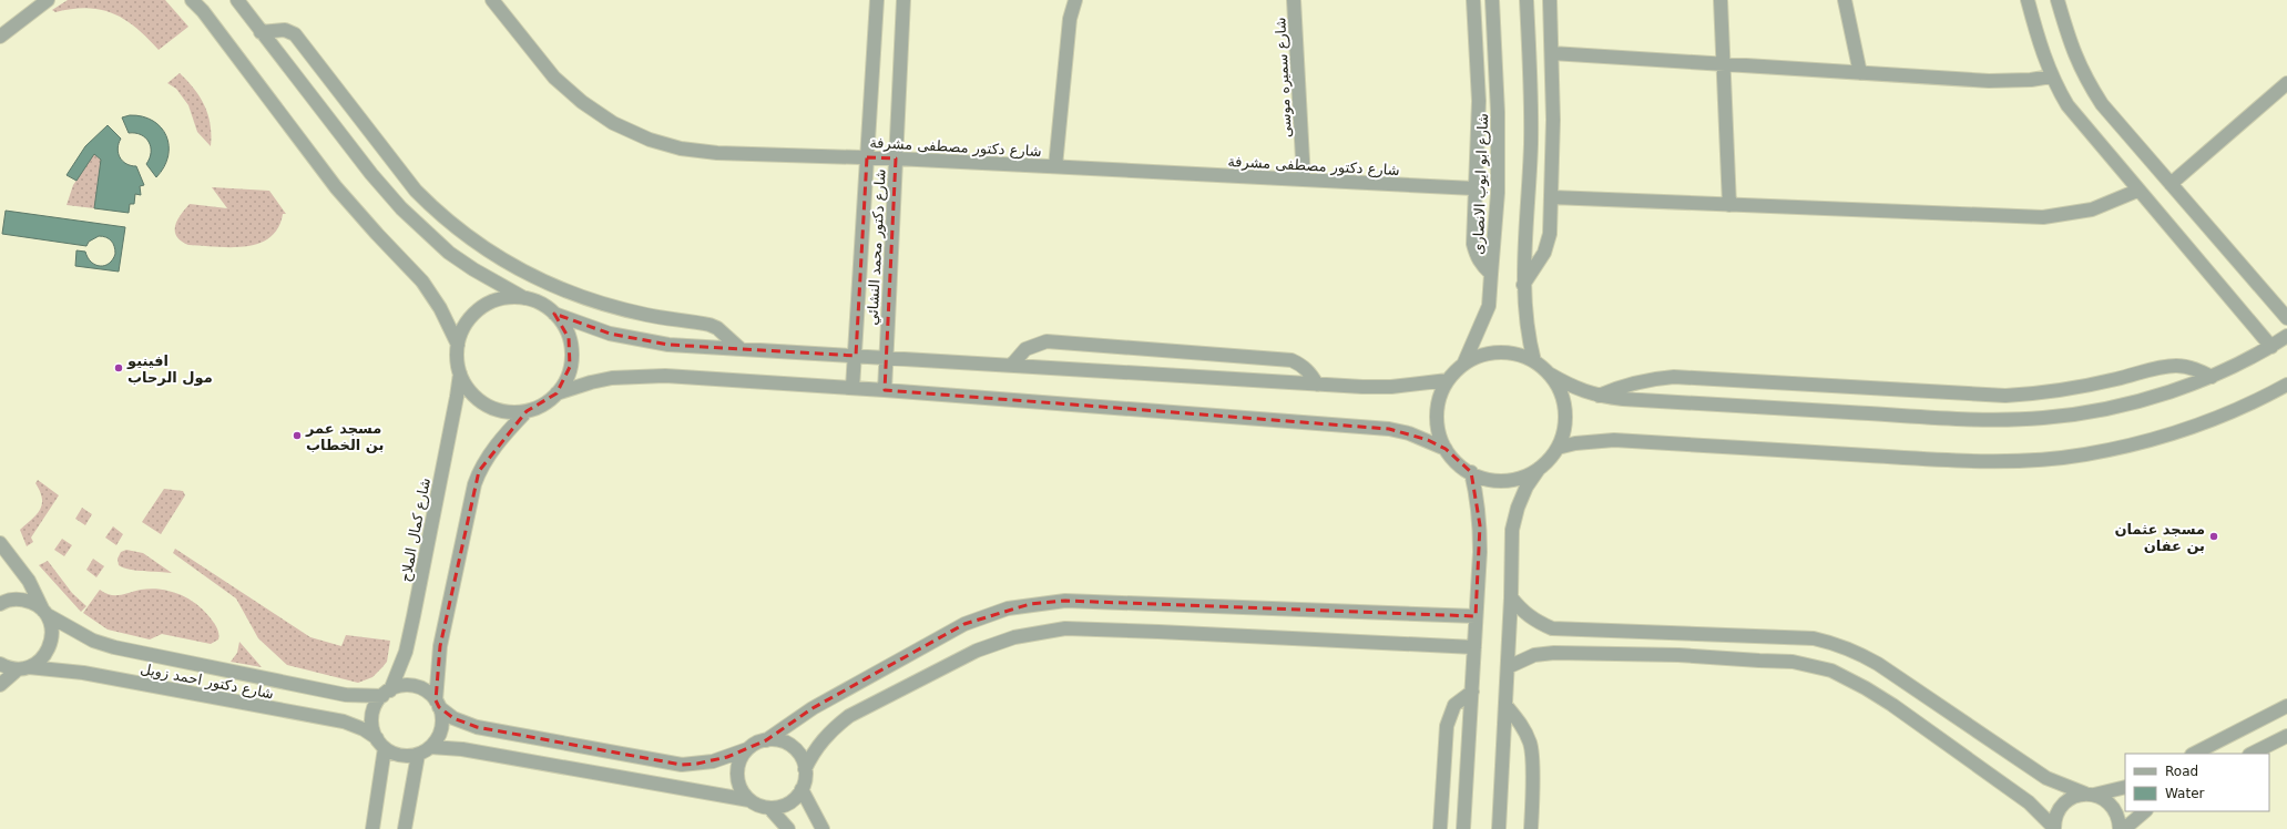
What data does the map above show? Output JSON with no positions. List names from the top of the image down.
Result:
{
  "streets": {
    "street": [
      "شارع سميره موسى",
      "شارع دكتور مصطفى مشرفة",
      "شارع ابو ايوب الانصارى",
      "شارع دكتور محمد النشائي",
      "شارع كمال الملاح",
      "شارع دكتور احمد زويل"
    ]
  },
  "crossings": [
    ["شارع سميره موسى", "شارع دكتور مصطفى مشرفة"],
    ["شارع دكتور مصطفى مشرفة", "شارع دكتور محمد النشائي"],
    ["شارع كمال الملاح", "شارع دكتور احمد زويل"]
  ],
  "places": ["افينيو مول الرحاب", "مسجد عمر بن الخطاب", "مسجد عثمان بن عفان"],
  "legend": ["Road", "Water"]
}
